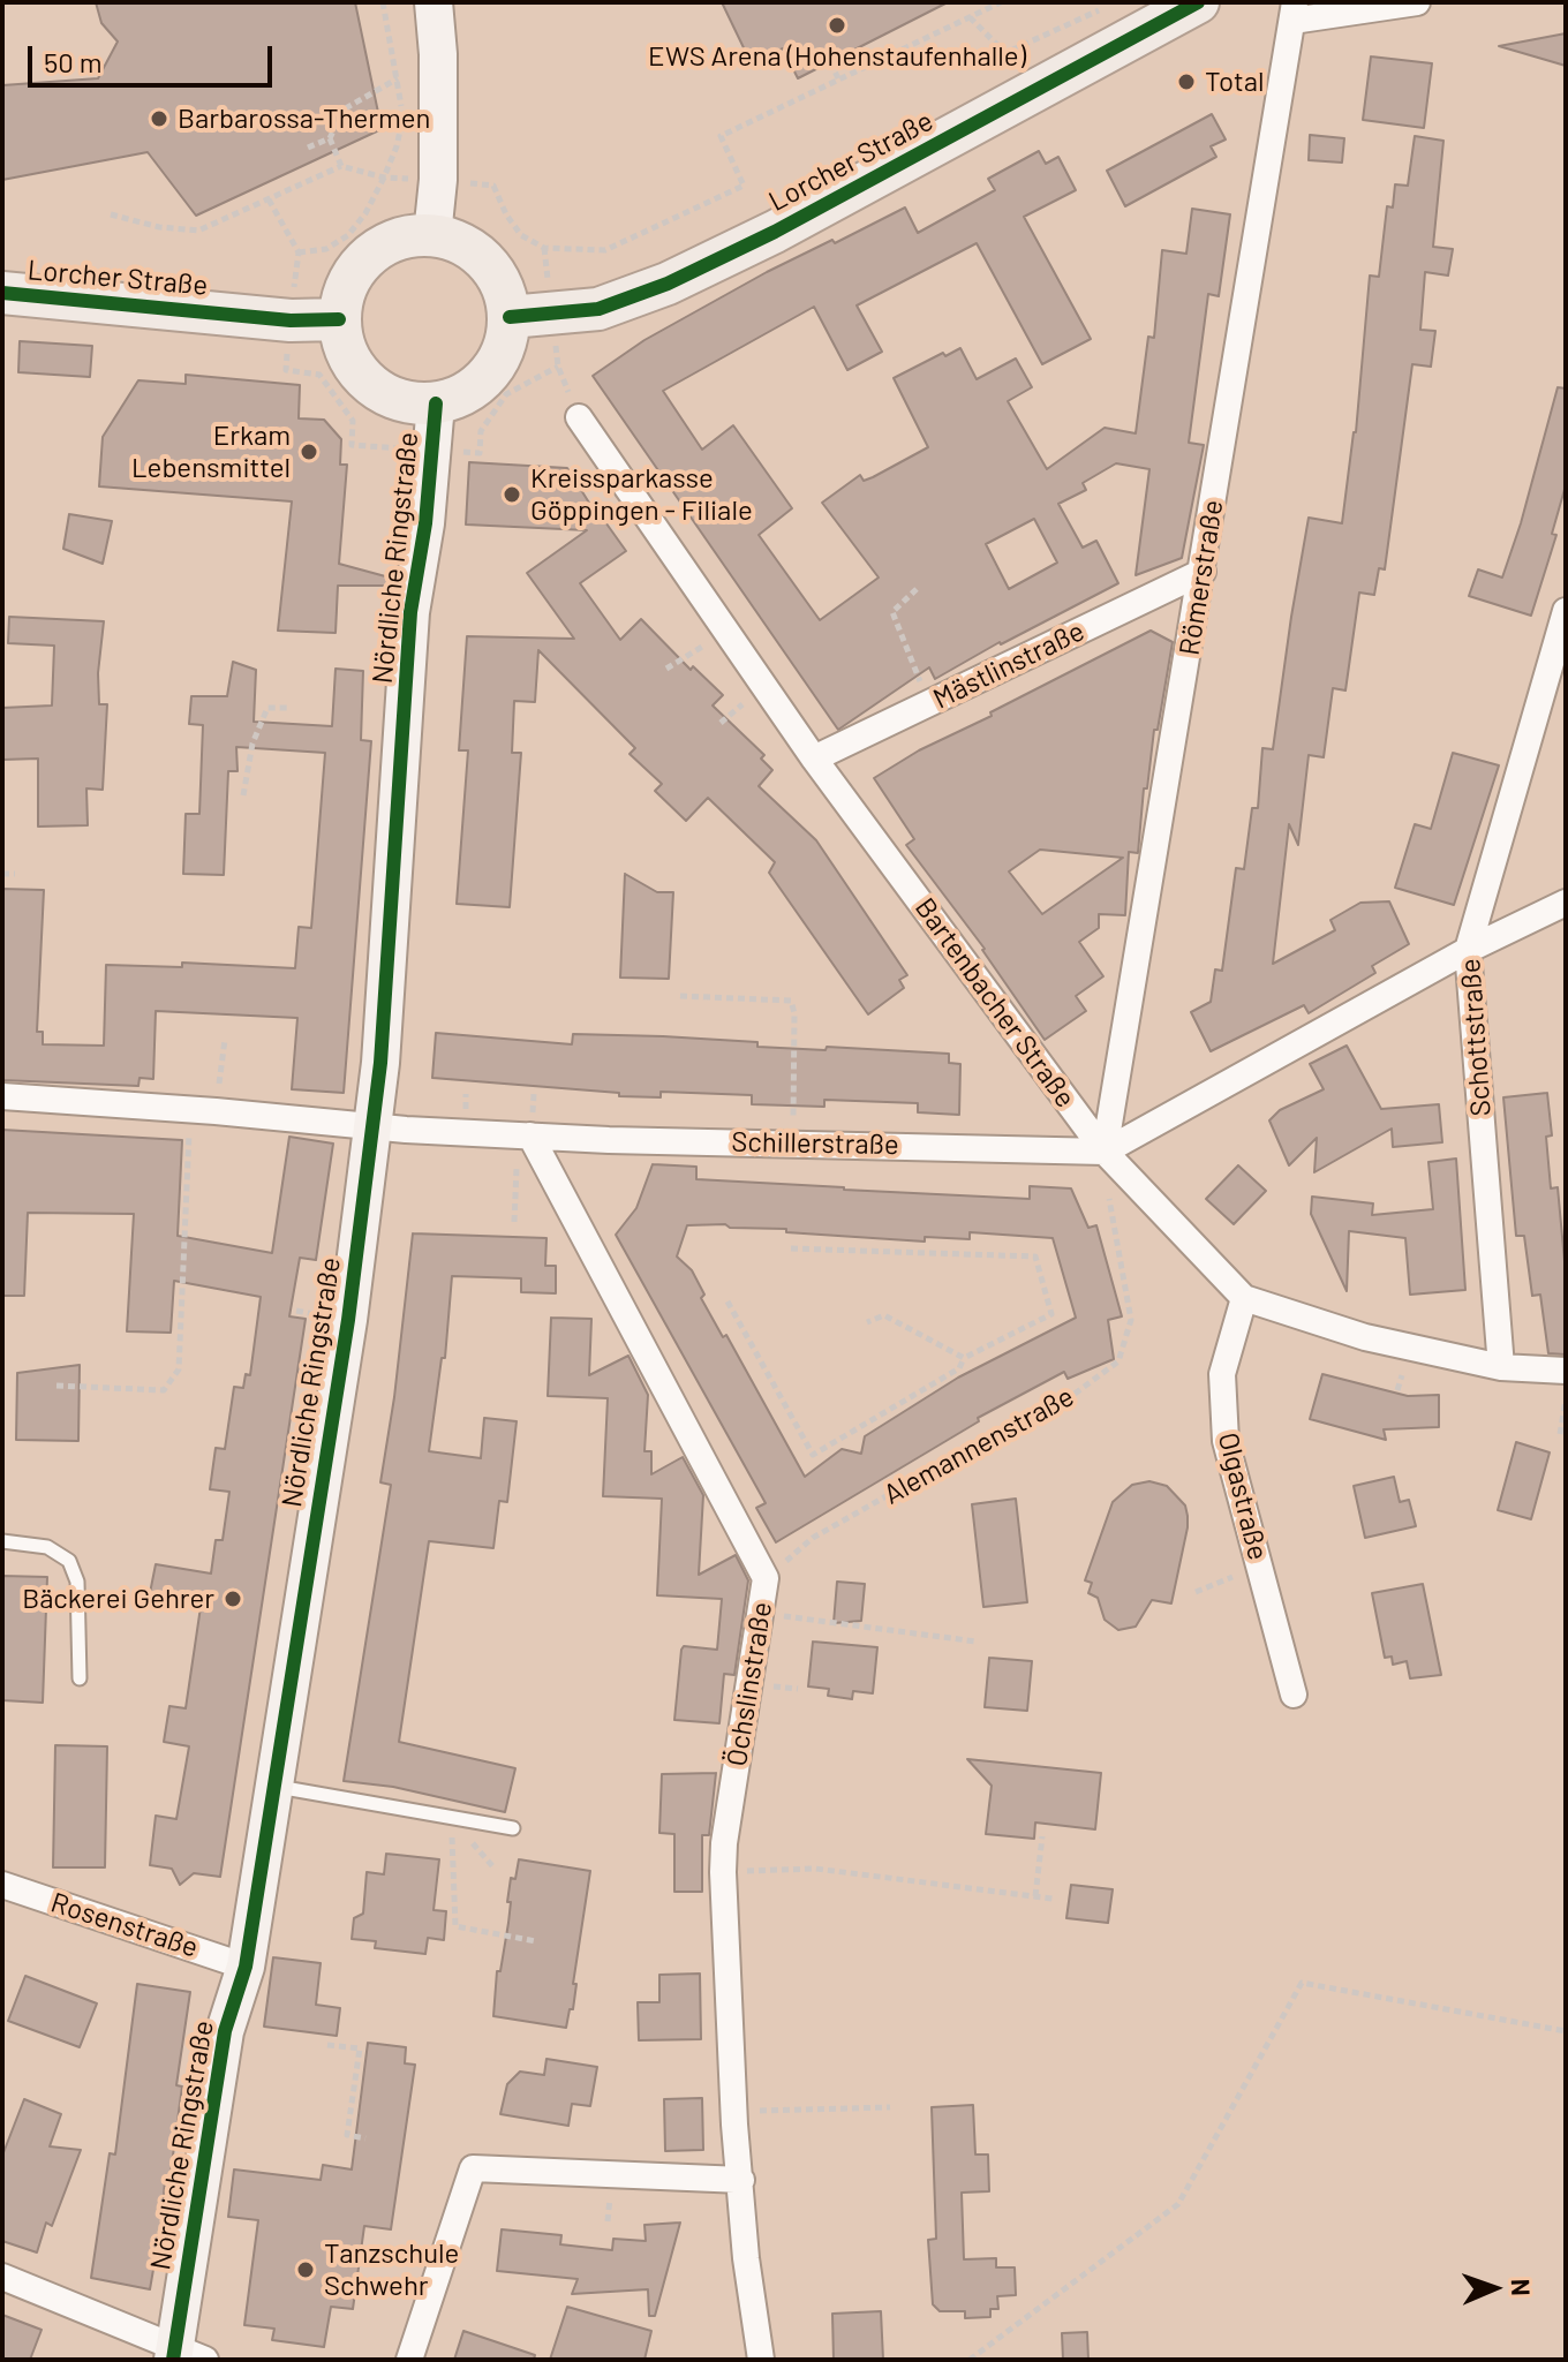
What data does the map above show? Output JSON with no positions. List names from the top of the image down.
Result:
{
  "streets": {
    "main road": ["Lorcher Straße"],
    "street": [
      "Nördliche Ringstraße",
      "Römerstraße",
      "Mästlinstraße",
      "Bartenbacher Straße",
      "Schottstraße",
      "Schillerstraße",
      "Olgastraße",
      "Öchslinstraße",
      "Rosenstraße"
    ],
    "path": ["Alemannenstraße"]
  },
  "crossings": [
    ["Lorcher Straße", "Nördliche Ringstraße"],
    ["Nördliche Ringstraße", "Schillerstraße"],
    ["Nördliche Ringstraße", "Rosenstraße"],
    ["Römerstraße", "Mästlinstraße"],
    ["Römerstraße", "Bartenbacher Straße"],
    ["Römerstraße", "Schillerstraße"],
    ["Römerstraße", "Alemannenstraße"],
    ["Mästlinstraße", "Bartenbacher Straße"],
    ["Bartenbacher Straße", "Schottstraße"],
    ["Bartenbacher Straße", "Schillerstraße"],
    ["Bartenbacher Straße", "Alemannenstraße"],
    ["Bartenbacher Straße", "Olgastraße"],
    ["Schillerstraße", "Alemannenstraße"],
    ["Schillerstraße", "Öchslinstraße"],
    ["Alemannenstraße", "Öchslinstraße"]
  ],
  "places": [
    "EWS Arena (Hohenstaufenhalle)",
    "Total",
    "Barbarossa-Thermen",
    "Erkam Lebensmittel",
    "Kreissparkasse Göppingen - Filiale",
    "Bäckerei Gehrer",
    "Tanzschule Schwehr"
  ],
  "scale_bar": "50 m",
  "north": "right"
}
